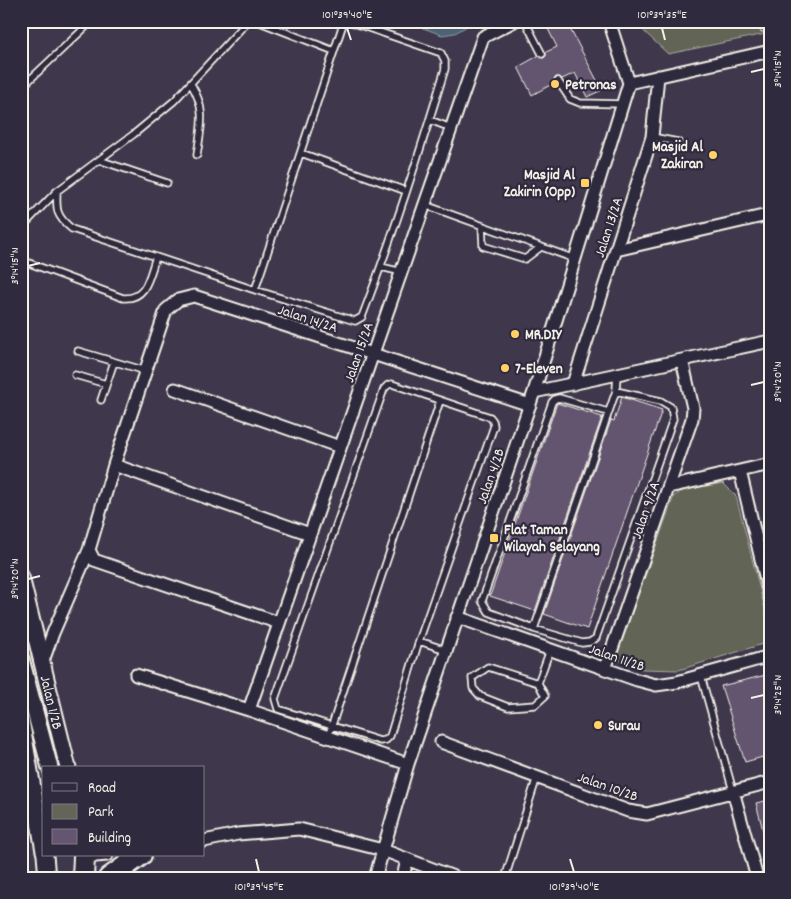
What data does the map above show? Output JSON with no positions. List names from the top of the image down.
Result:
{
  "streets": {
    "street": [
      "Jalan 13/2A",
      "Jalan 14/2A",
      "Jalan 15/2A",
      "Jalan 4/2B",
      "Jalan 9/2A",
      "Jalan 11/2B",
      "Jalan 1/2B",
      "Jalan 10/2B"
    ]
  },
  "crossings": [
    ["Jalan 14/2A", "Jalan 15/2A"],
    ["Jalan 14/2A", "Jalan 4/2B"],
    ["Jalan 4/2B", "Jalan 11/2B"],
    ["Jalan 9/2A", "Jalan 11/2B"]
  ],
  "places": {
    "other": [
      "Petronas",
      "Masjid Al Zakiran",
      "MR.DIY",
      "7-Eleven",
      "Surau"
    ],
    "transit": ["Masjid Al Zakirin (Opp)", "Flat Taman Wilayah Selayang"]
  },
  "legend": ["Road", "Park", "Building"],
  "coordinates": [
    "101°39'40\"E",
    "101°39'35\"E",
    "3°14'15\"N",
    "3°14'20\"N",
    "3°14'25\"N",
    "101°39'45\"E"
  ]
}
